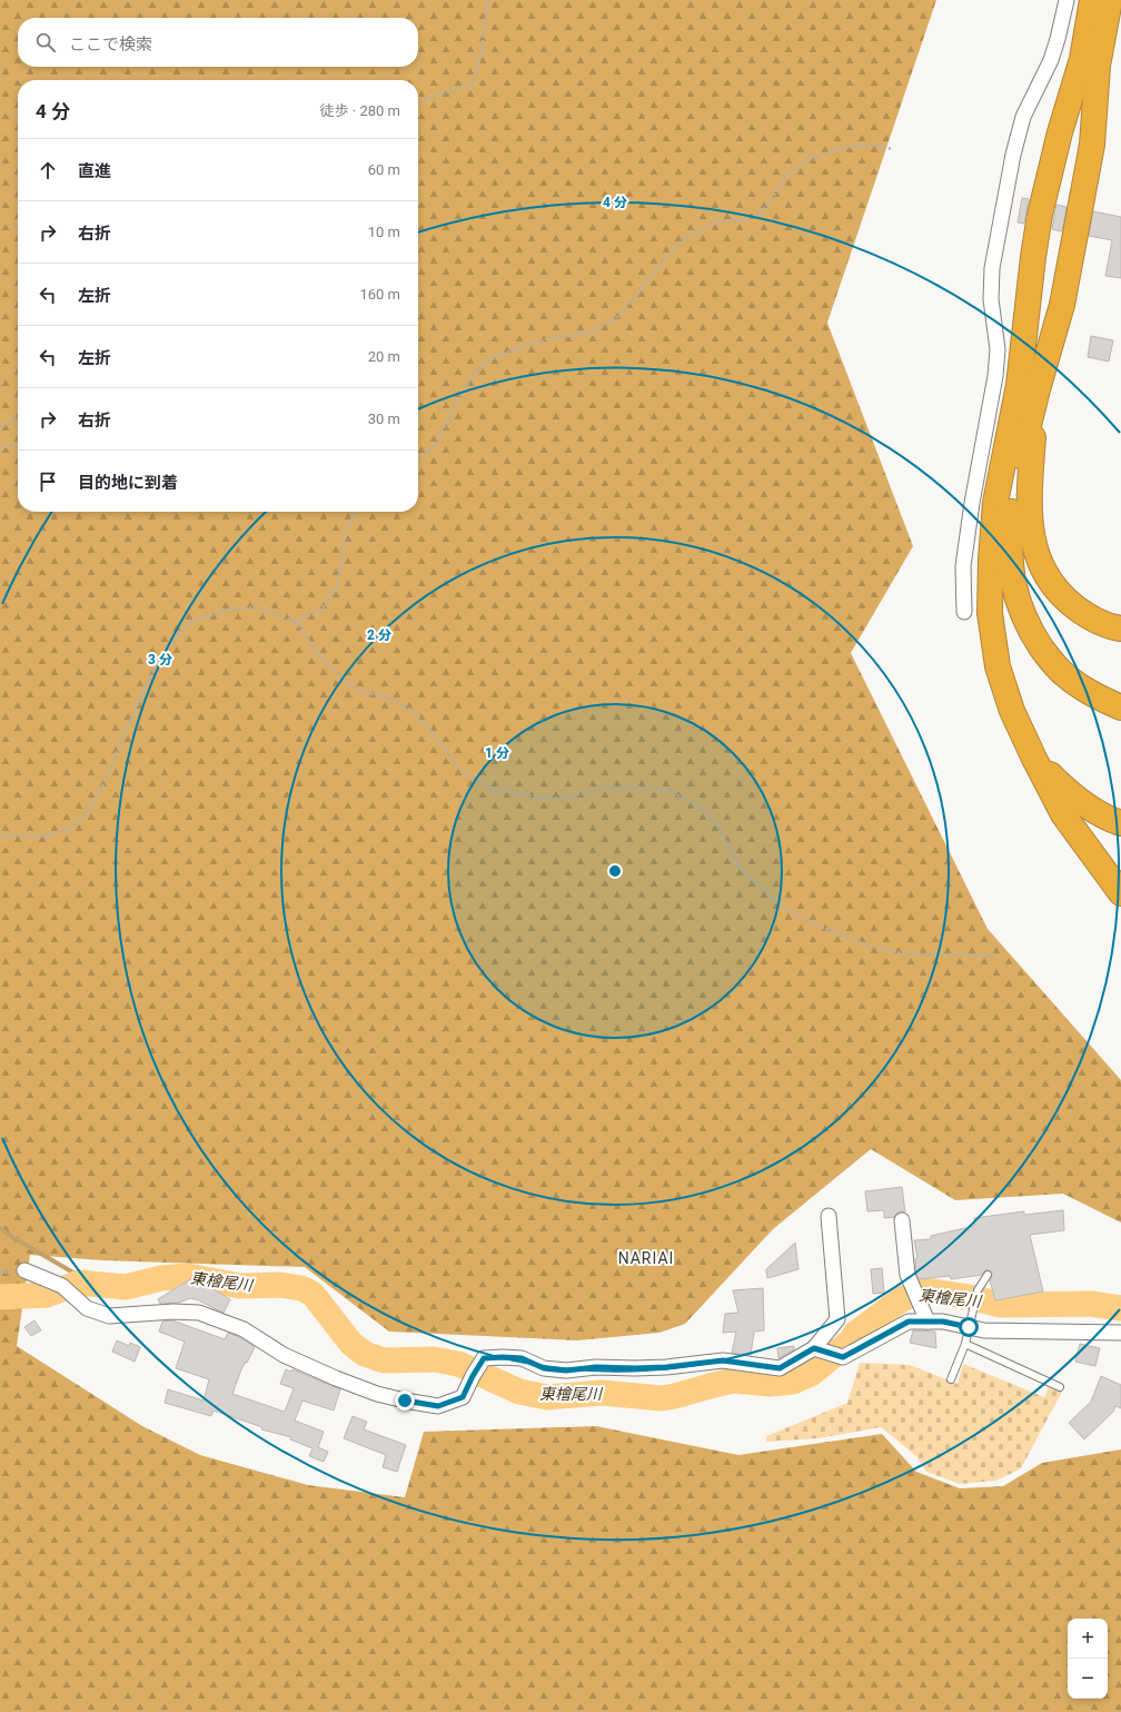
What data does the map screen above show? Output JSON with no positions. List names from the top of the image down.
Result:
{
  "districts": ["NARIAI"],
  "water": ["東檜尾川"],
  "page": {
    "search": "ここで検索",
    "heading": ["4 分", "徒歩 · 280 m"],
    "list": [
      ["直進", "60 m"],
      ["右折", "10 m"],
      ["左折", "160 m"],
      ["左折", "20 m"],
      ["右折", "30 m"],
      "目的地に到着"
    ],
    "map_buttons": ["+", "−"]
  },
  "rings": [
    "4 分",
    "2 分",
    "3 分",
    "1 分"
  ]
}
